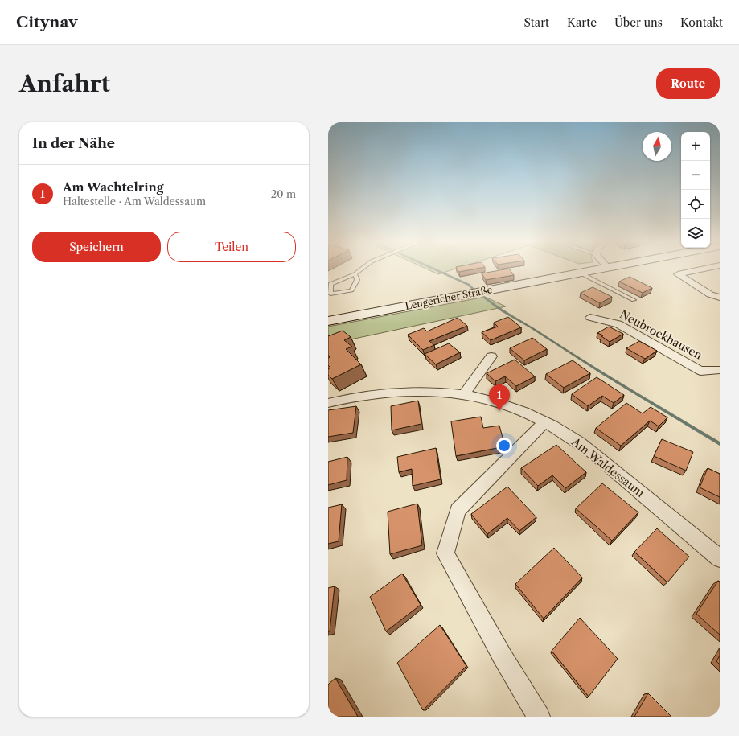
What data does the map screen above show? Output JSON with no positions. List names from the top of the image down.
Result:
{
  "streets": {
    "main road": ["Lengericher Straße"],
    "street": ["Neubrockhausen", "Am Waldessaum"]
  },
  "north": "top",
  "page": {
    "header": "Citynav",
    "nav": [
      "Start",
      "Karte",
      "Über uns",
      "Kontakt"
    ],
    "buttons": [
      "Route",
      ["Speichern", "Teilen"]
    ],
    "title": "Anfahrt",
    "heading": "In der Nähe",
    "map_buttons": ["+", "−"],
    "list": [
      {
        "mark": "1",
        "name": "Am Wachtelring",
        "note": "Haltestelle · Am Waldessaum",
        "value": "20 m"
      }
    ],
    "pins": "1"
  }
}
